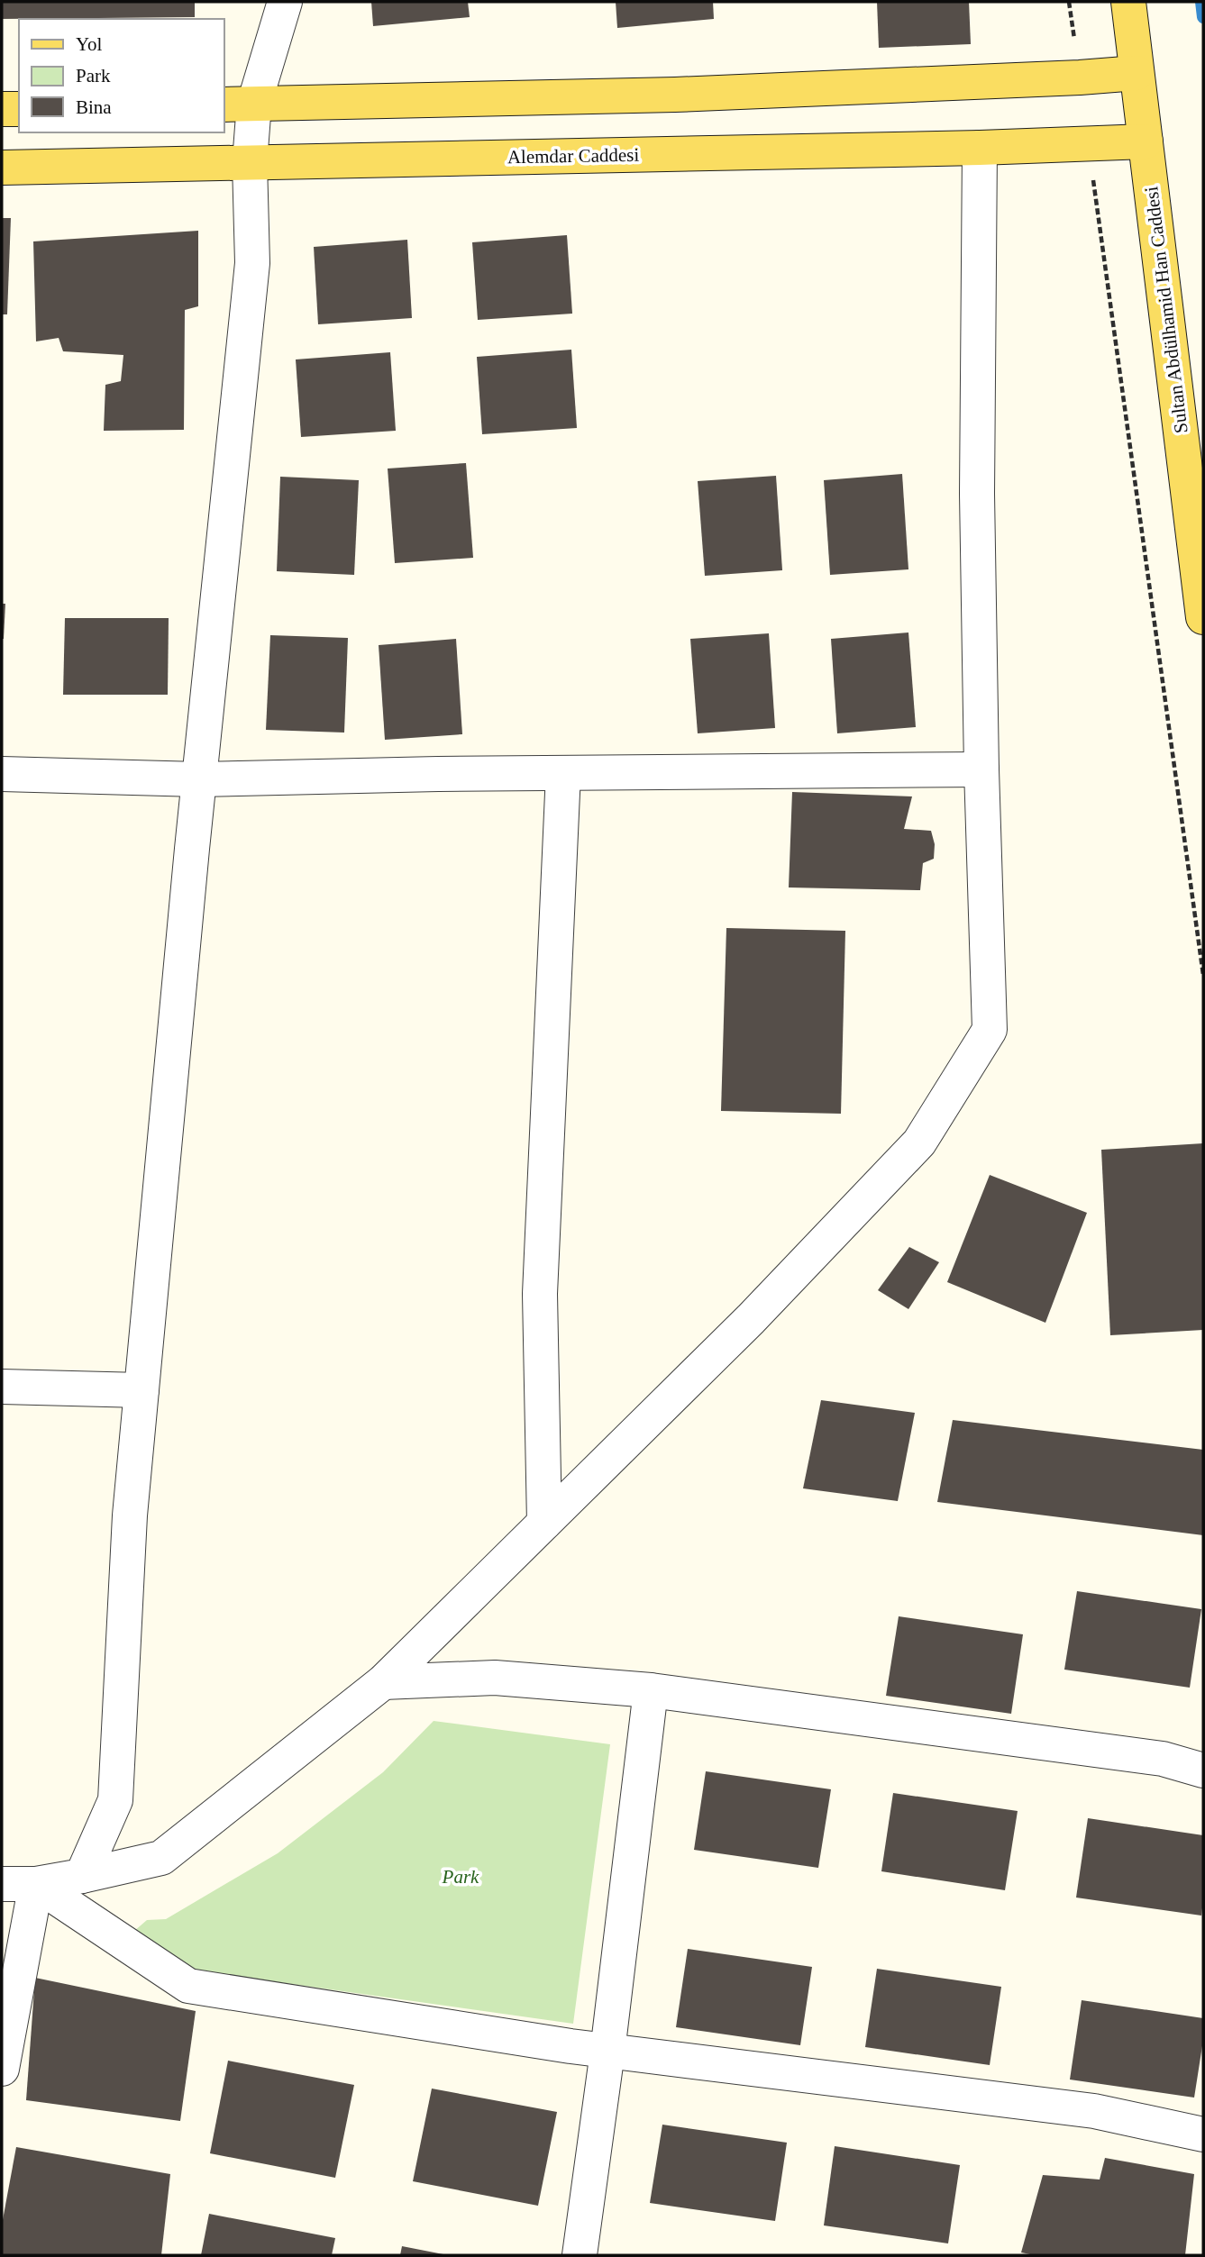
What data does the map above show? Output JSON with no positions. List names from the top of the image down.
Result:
{
  "streets": {
    "main road": ["Alemdar Caddesi", "Sultan Abdülhamid Han Caddesi"]
  },
  "crossings": [
    ["Alemdar Caddesi", "Sultan Abdülhamid Han Caddesi"]
  ],
  "parks": ["Park"],
  "legend": ["Yol", "Park", "Bina"]
}
